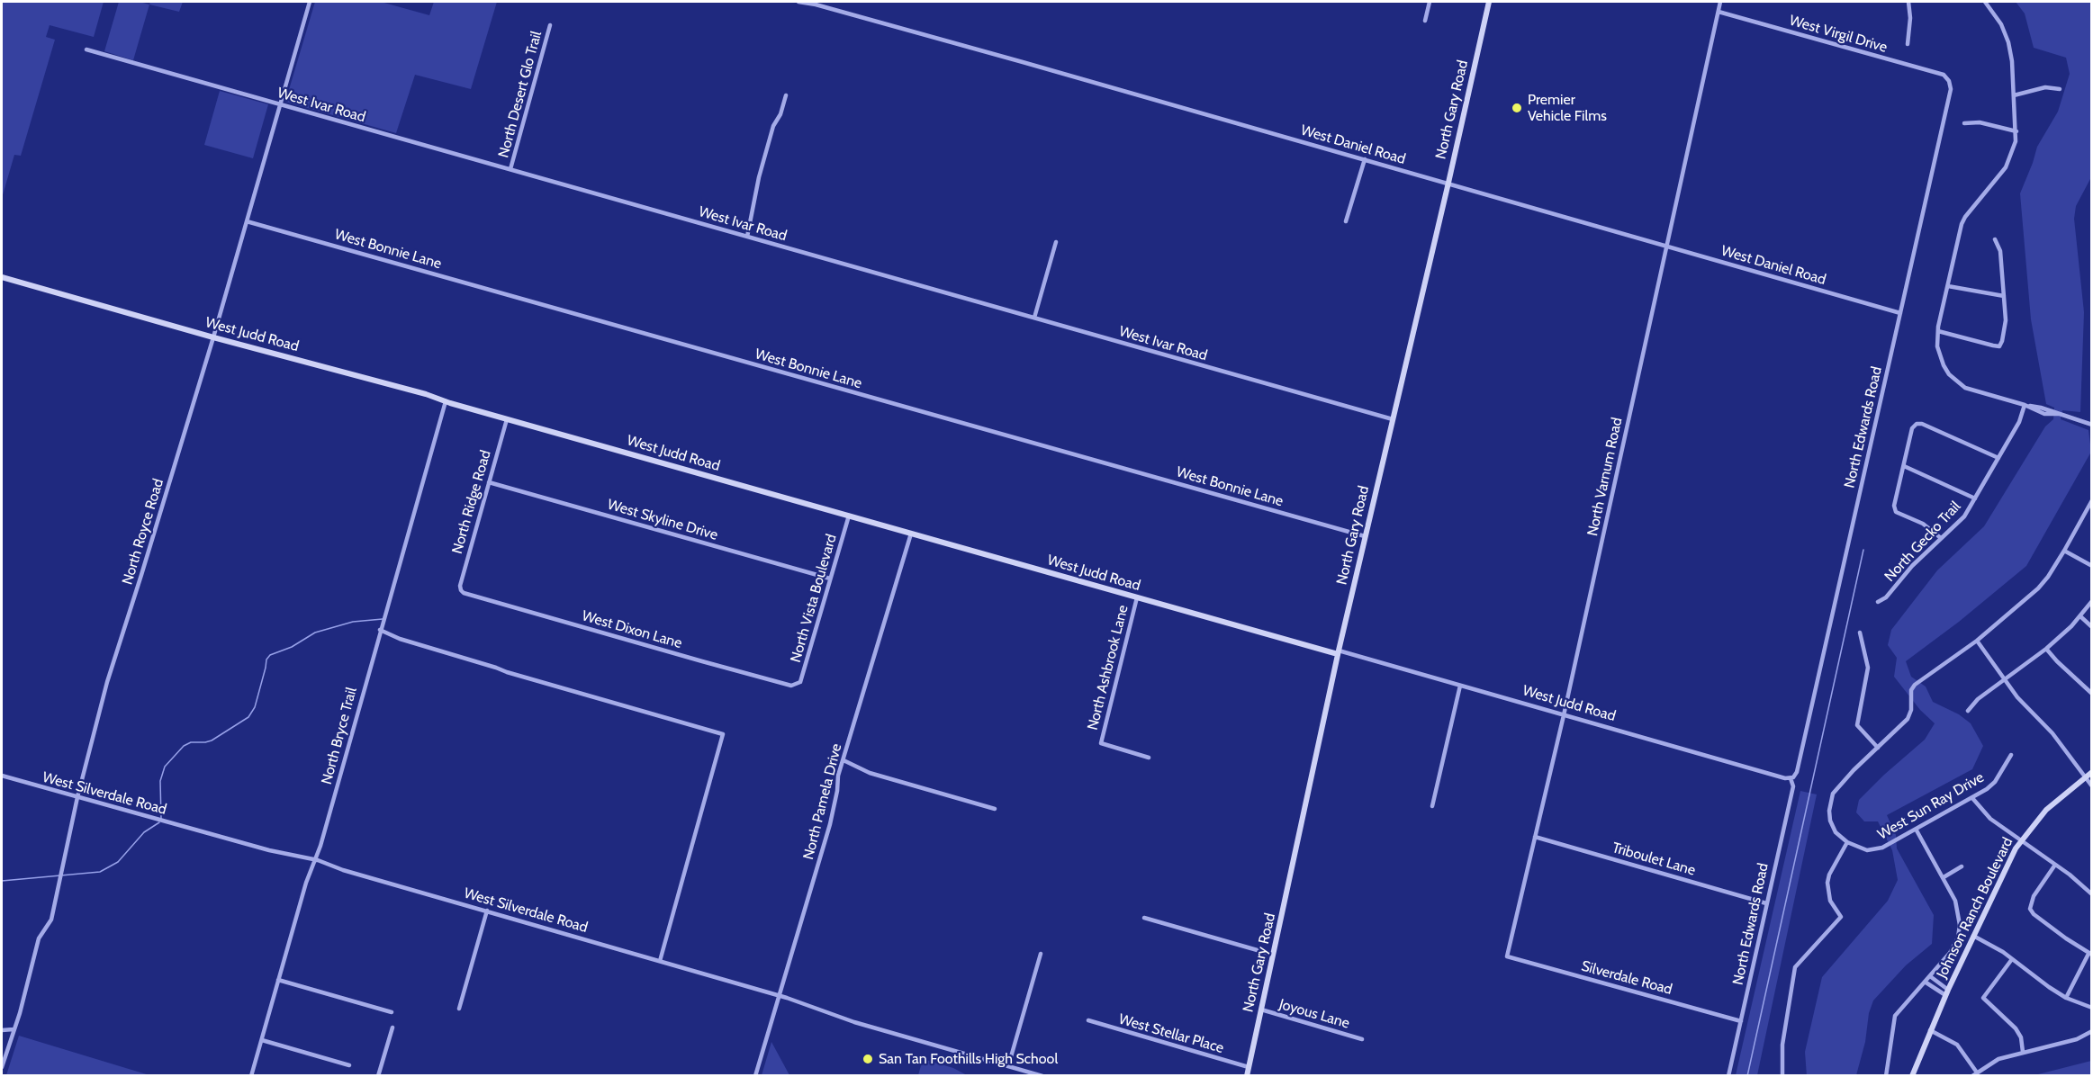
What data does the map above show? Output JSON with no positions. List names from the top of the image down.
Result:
{
  "streets": {
    "street": [
      "West Virgil Drive",
      "North Desert Glo Trail",
      "West Ivar Road",
      "North Gary Road",
      "West Daniel Road",
      "West Bonnie Lane",
      "West Judd Road",
      "North Edwards Road",
      "North Varnum Road",
      "North Ridge Road",
      "West Skyline Drive",
      "North Royce Road",
      "North Gecko Trail",
      "North Vista Boulevard",
      "West Dixon Lane",
      "North Ashbrook Lane",
      "North Bryce Trail",
      "West Silverdale Road",
      "North Pamela Drive",
      "West Sun Ray Drive",
      "Triboulet Lane",
      "Johnson Ranch Boulevard",
      "Silverdale Road",
      "Joyous Lane",
      "West Stellar Place"
    ]
  },
  "crossings": [
    ["West Virgil Drive", "North Edwards Road"],
    ["West Virgil Drive", "North Varnum Road"],
    ["North Desert Glo Trail", "West Ivar Road"],
    ["West Ivar Road", "North Gary Road"],
    ["West Ivar Road", "North Royce Road"],
    ["North Gary Road", "West Daniel Road"],
    ["North Gary Road", "West Bonnie Lane"],
    ["North Gary Road", "West Judd Road"],
    ["North Gary Road", "Joyous Lane"],
    ["North Gary Road", "West Stellar Place"],
    ["West Daniel Road", "North Edwards Road"],
    ["West Daniel Road", "North Varnum Road"],
    ["West Bonnie Lane", "North Royce Road"],
    ["West Judd Road", "North Edwards Road"],
    ["West Judd Road", "North Varnum Road"],
    ["West Judd Road", "North Ridge Road"],
    ["West Judd Road", "North Royce Road"],
    ["West Judd Road", "North Vista Boulevard"],
    ["West Judd Road", "North Ashbrook Lane"],
    ["West Judd Road", "North Bryce Trail"],
    ["West Judd Road", "North Pamela Drive"],
    ["North Edwards Road", "Triboulet Lane"],
    ["North Edwards Road", "Silverdale Road"],
    ["North Varnum Road", "Triboulet Lane"],
    ["North Varnum Road", "Silverdale Road"],
    ["North Ridge Road", "West Skyline Drive"],
    ["North Ridge Road", "West Dixon Lane"],
    ["West Skyline Drive", "North Vista Boulevard"],
    ["North Royce Road", "West Silverdale Road"],
    ["North Vista Boulevard", "West Dixon Lane"],
    ["North Bryce Trail", "West Silverdale Road"],
    ["West Silverdale Road", "North Pamela Drive"]
  ],
  "places": ["Premier Vehicle Films", "San Tan Foothills High School"]
}
